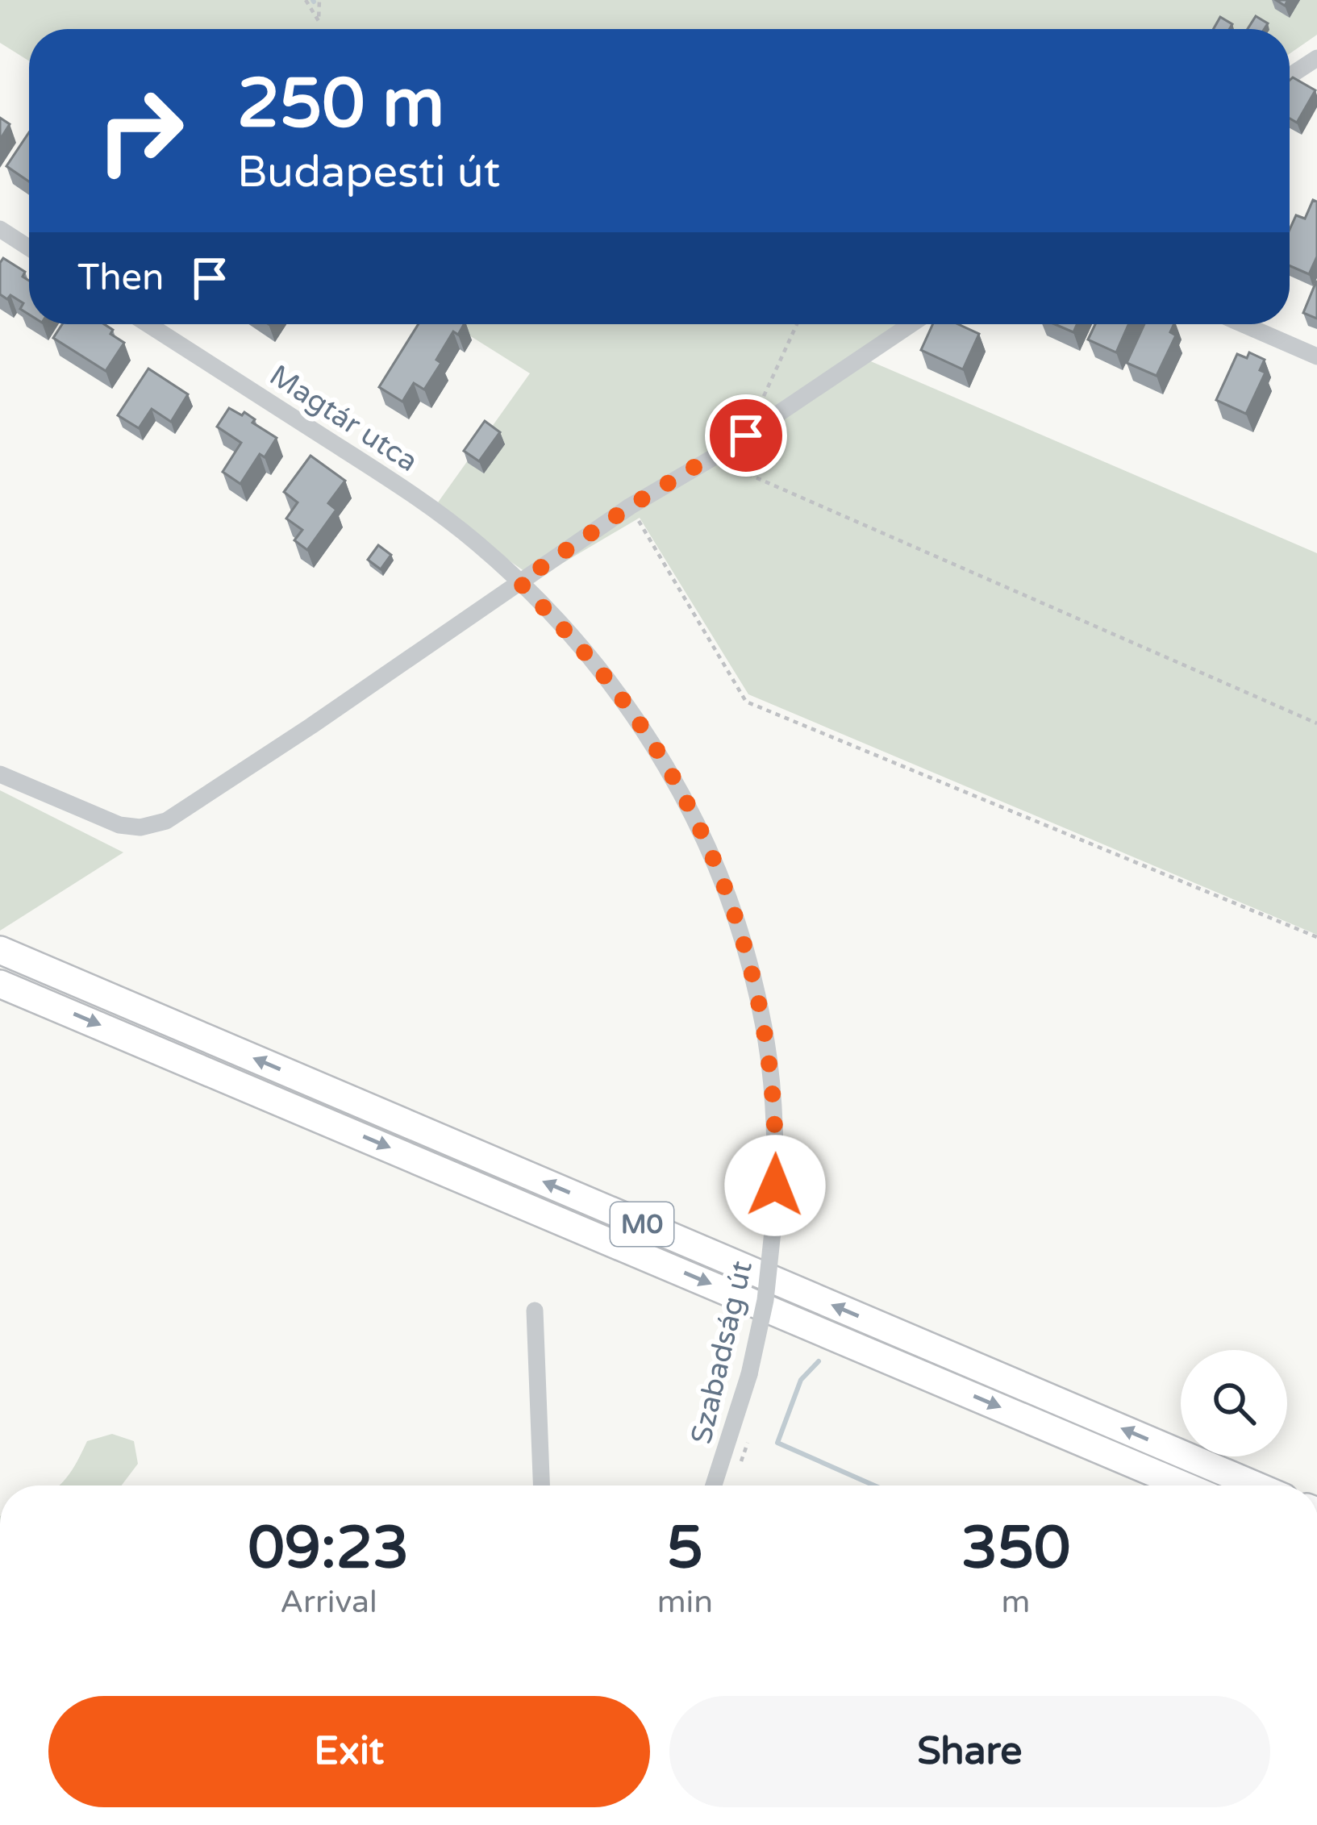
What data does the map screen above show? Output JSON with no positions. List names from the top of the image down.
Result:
{
  "streets": {
    "highway": ["M0"],
    "street": ["Magtár utca", "Szabadság út"]
  },
  "crossings": [
    ["Magtár utca", "Szabadság út"]
  ],
  "page": {
    "turn": ["250 m", "Budapesti út"],
    "then": "Then",
    "eta": [
      "09:23",
      "Arrival",
      "5",
      "min",
      "350",
      "m"
    ],
    "buttons": ["Exit", "Share"]
  }
}
